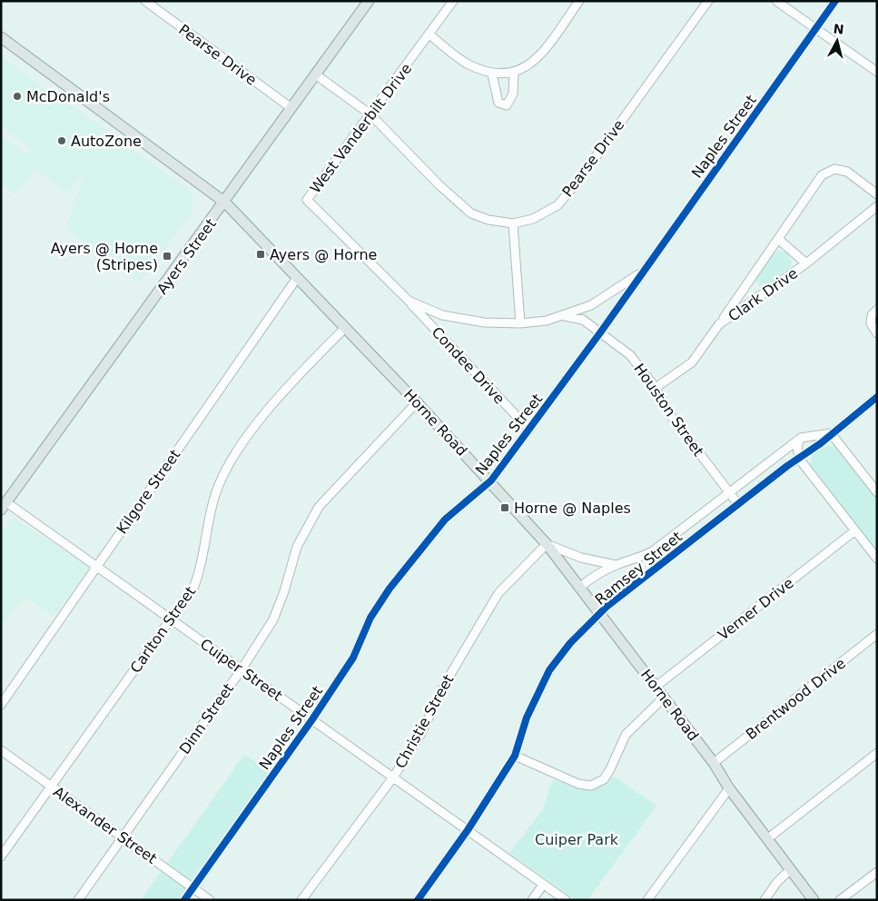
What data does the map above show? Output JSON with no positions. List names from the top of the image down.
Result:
{
  "streets": {
    "main road": ["Ayers Street", "Horne Road"],
    "street": [
      "Pearse Drive",
      "West Vanderbilt Drive",
      "Naples Street",
      "Clark Drive",
      "Condee Drive",
      "Houston Street",
      "Kilgore Street",
      "Ramsey Street",
      "Verner Drive",
      "Carlton Street",
      "Cuiper Street",
      "Brentwood Drive",
      "Dinn Street",
      "Christie Street",
      "Alexander Street"
    ]
  },
  "crossings": [
    ["Pearse Drive", "West Vanderbilt Drive"],
    ["Pearse Drive", "Ayers Street"],
    ["West Vanderbilt Drive", "Naples Street"],
    ["West Vanderbilt Drive", "Condee Drive"],
    ["West Vanderbilt Drive", "Houston Street"],
    ["Naples Street", "Condee Drive"],
    ["Naples Street", "Houston Street"],
    ["Naples Street", "Horne Road"],
    ["Naples Street", "Cuiper Street"],
    ["Naples Street", "Alexander Street"],
    ["Ayers Street", "Horne Road"],
    ["Ayers Street", "Cuiper Street"],
    ["Clark Drive", "Houston Street"],
    ["Houston Street", "Ramsey Street"],
    ["Horne Road", "Kilgore Street"],
    ["Horne Road", "Ramsey Street"],
    ["Horne Road", "Verner Drive"],
    ["Horne Road", "Carlton Street"],
    ["Horne Road", "Brentwood Drive"],
    ["Horne Road", "Dinn Street"],
    ["Horne Road", "Christie Street"],
    ["Kilgore Street", "Cuiper Street"],
    ["Ramsey Street", "Cuiper Street"],
    ["Carlton Street", "Cuiper Street"],
    ["Carlton Street", "Alexander Street"],
    ["Cuiper Street", "Dinn Street"],
    ["Cuiper Street", "Christie Street"],
    ["Dinn Street", "Alexander Street"]
  ],
  "parks": ["Cuiper Park"],
  "places": {
    "other": ["McDonald's", "AutoZone"],
    "transit": ["Ayers @ Horne", "Ayers @ Horne (Stripes)", "Horne @ Naples"]
  },
  "north": "top"
}
